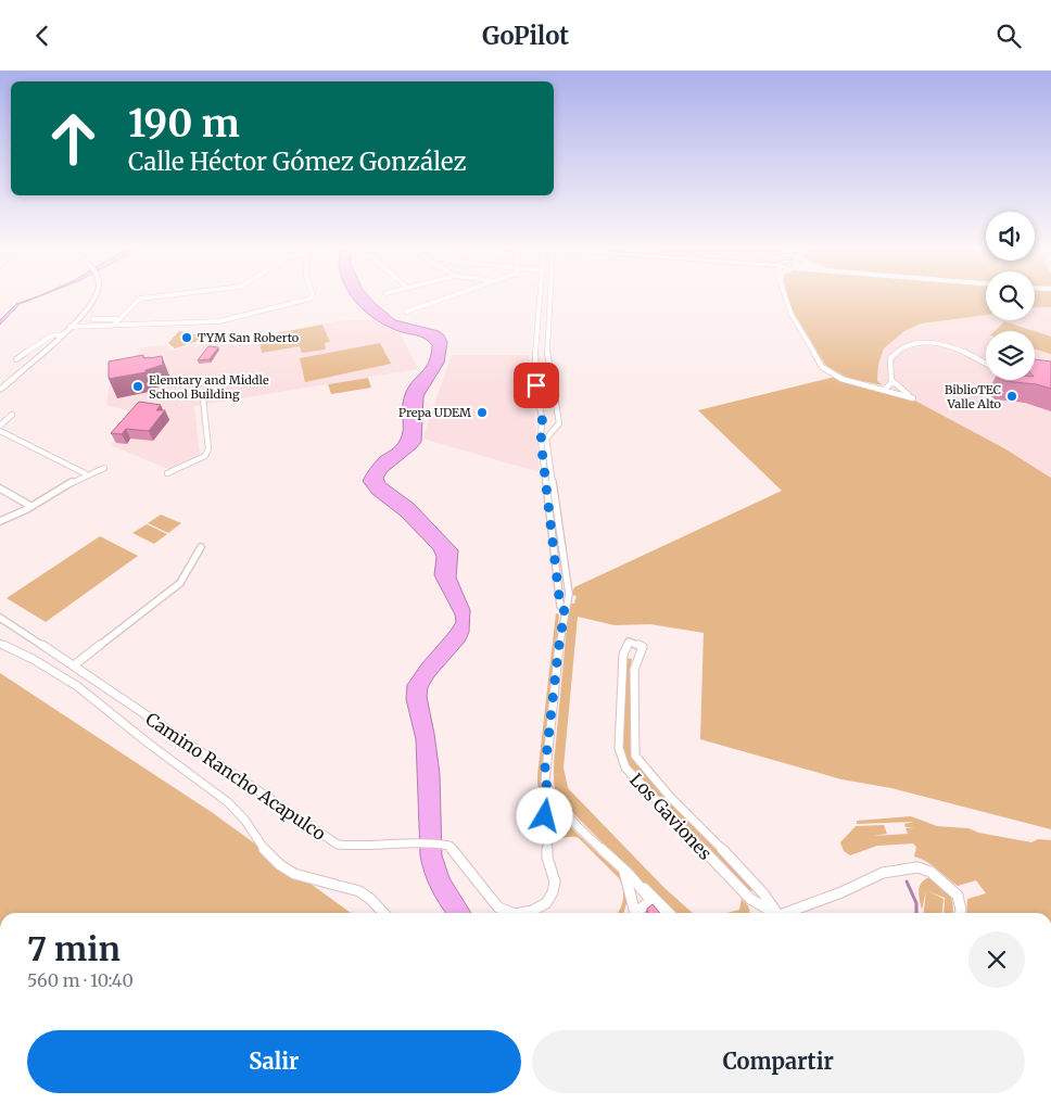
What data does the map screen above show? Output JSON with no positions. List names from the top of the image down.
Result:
{
  "streets": {
    "street": ["Camino Rancho Acapulco", "Los Gaviones"]
  },
  "places": [
    "TYM San Roberto",
    "Elemtary and Middle School Building",
    "BiblioTEC Valle Alto",
    "Prepa UDEM"
  ],
  "page": {
    "header": "GoPilot",
    "turn": ["190 m", "Calle Héctor Gómez González"],
    "heading": ["7 min", "560 m · 10:40"],
    "buttons": ["Salir", "Compartir"]
  }
}
